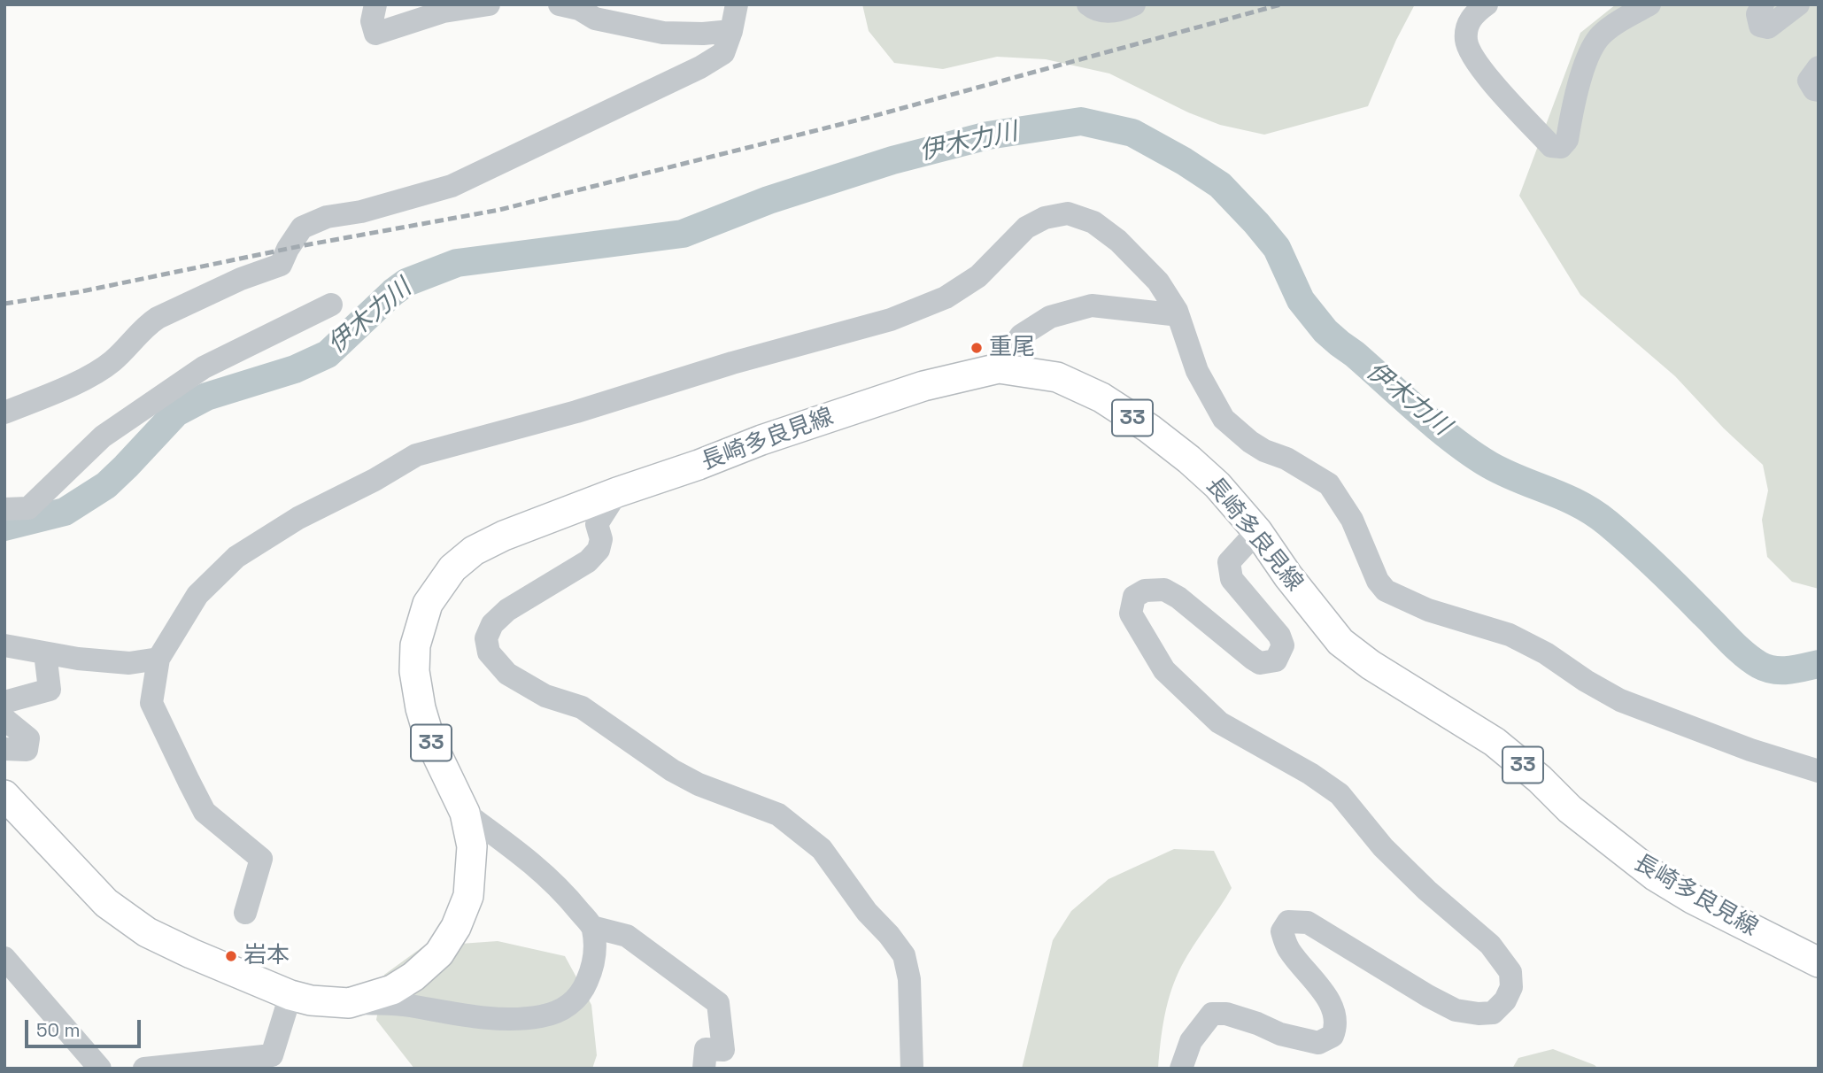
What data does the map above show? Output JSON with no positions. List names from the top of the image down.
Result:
{
  "streets": {
    "main road": ["33", "長崎多良見線"]
  },
  "water": ["伊木力川"],
  "places": ["重尾", "岩本"],
  "scale_bar": "50 m"
}
